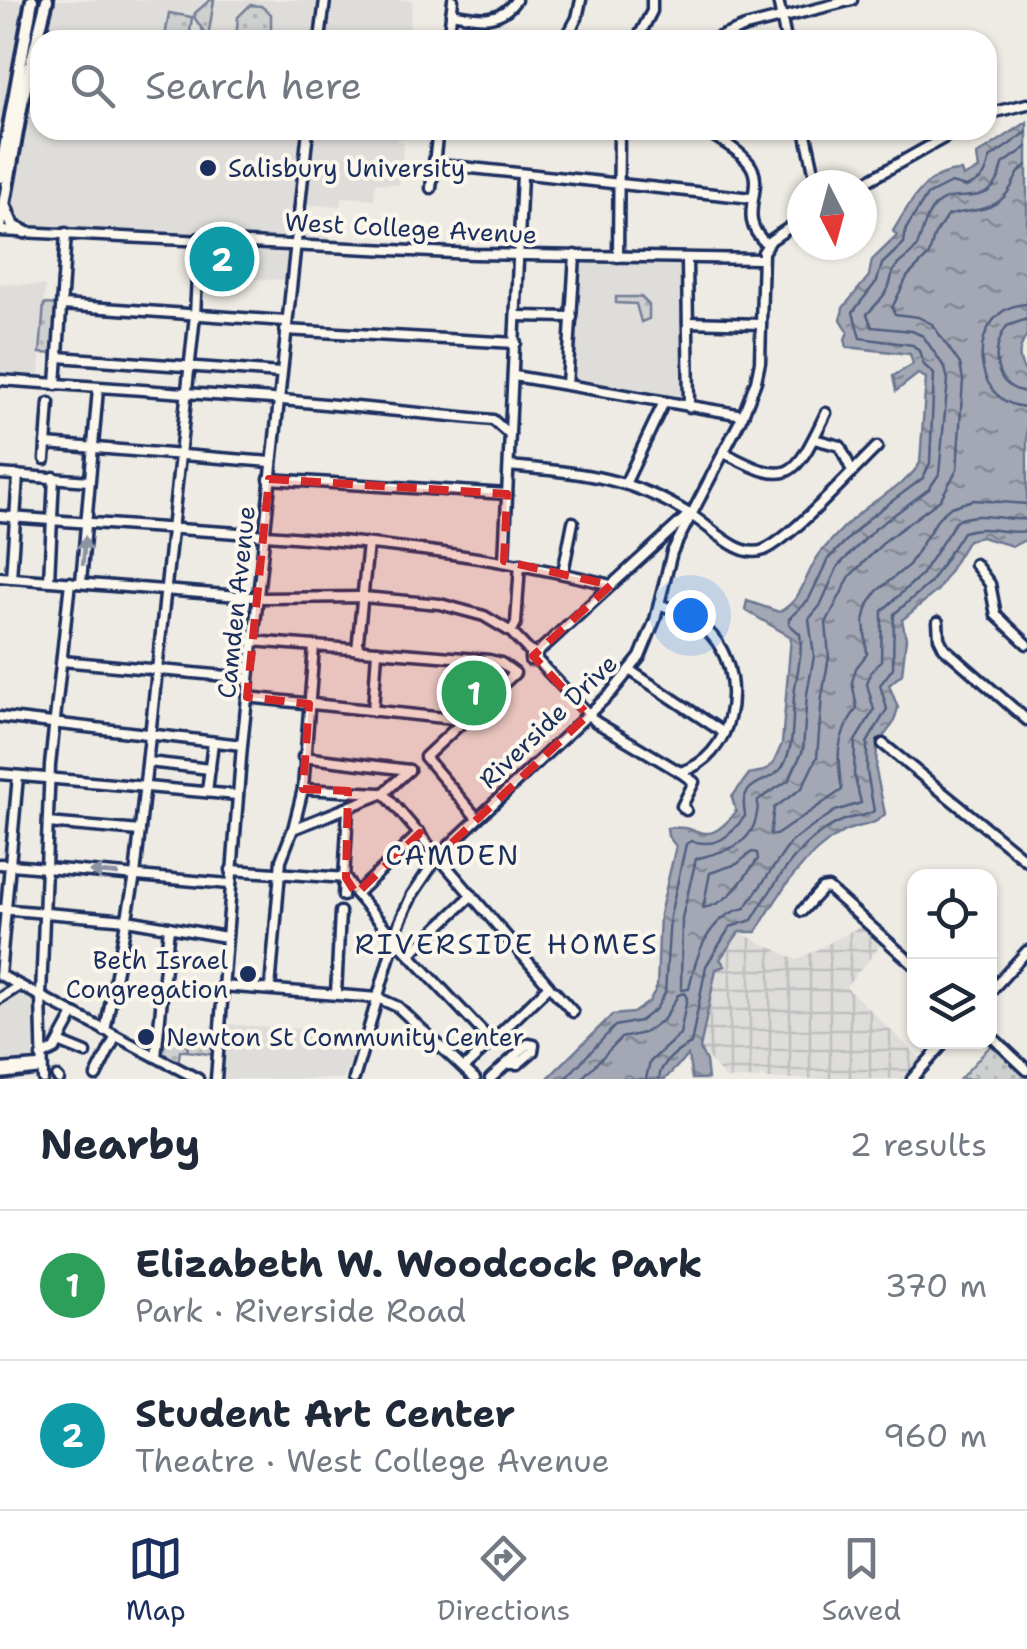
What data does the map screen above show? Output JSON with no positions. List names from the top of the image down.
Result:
{
  "streets": {
    "street": ["West College Avenue", "Camden Avenue", "Riverside Drive"]
  },
  "crossings": [
    ["West College Avenue", "Camden Avenue"],
    ["West College Avenue", "Riverside Drive"]
  ],
  "districts": ["CAMDEN", "RIVERSIDE HOMES"],
  "places": ["Salisbury University", "Beth Israel Congregation", "Newton St Community Center"],
  "north": "bottom",
  "page": {
    "search": "Search here",
    "pins": ["2", "1"],
    "heading": ["Nearby", "2 results"],
    "list": [
      {
        "mark": "1",
        "name": "Elizabeth W. Woodcock Park",
        "note": "Park · Riverside Road",
        "value": "370 m"
      },
      {
        "mark": "2",
        "name": "Student Art Center",
        "note": "Theatre · West College Avenue",
        "value": "960 m"
      }
    ],
    "nav": ["Map", "Directions", "Saved"]
  }
}
